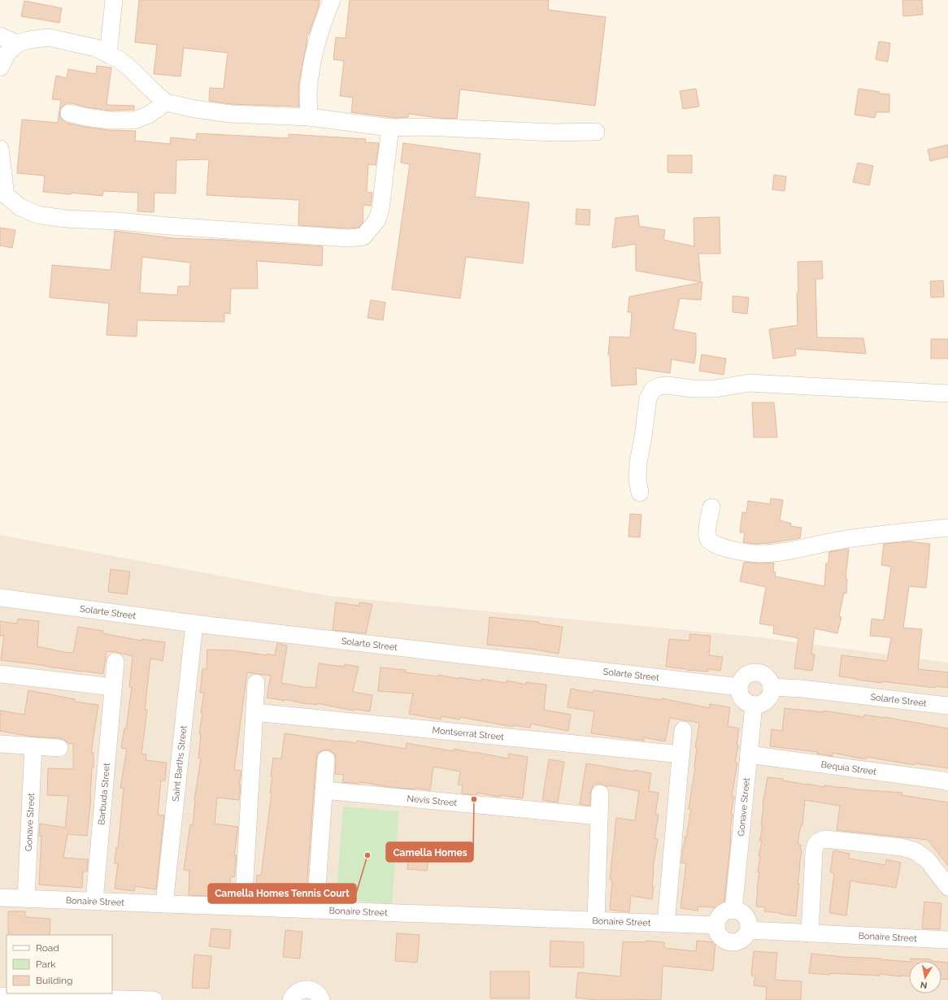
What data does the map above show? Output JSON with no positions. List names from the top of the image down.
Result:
{
  "streets": {
    "street": [
      "Solarte Street",
      "Montserrat Street",
      "Saint Barths Street",
      "Bequia Street",
      "Barbuda Street",
      "Nevis Street",
      "Gonave Street",
      "Bonaire Street"
    ]
  },
  "crossings": [
    ["Solarte Street", "Saint Barths Street"],
    ["Solarte Street", "Gonave Street"],
    ["Saint Barths Street", "Bonaire Street"],
    ["Bequia Street", "Gonave Street"],
    ["Barbuda Street", "Bonaire Street"],
    ["Gonave Street", "Bonaire Street"]
  ],
  "places": ["Camella Homes", "Camella Homes Tennis Court"],
  "legend": ["Road", "Park", "Building"],
  "north": "bottom"
}
